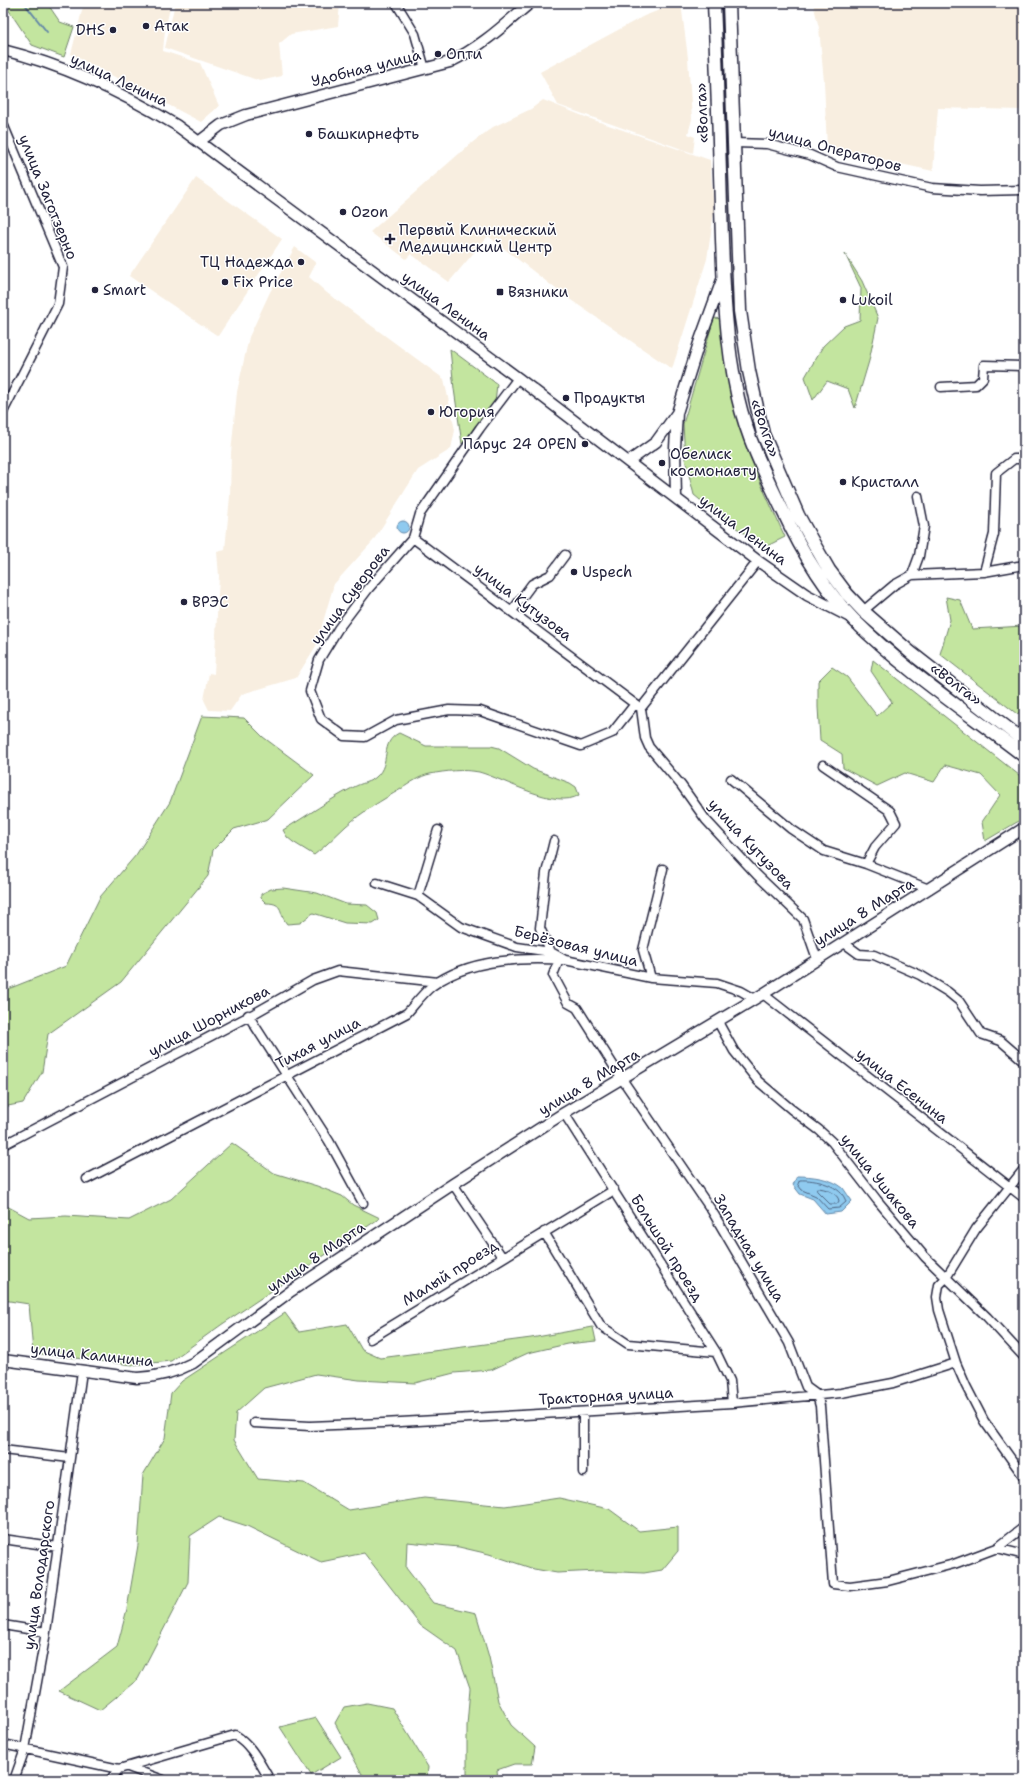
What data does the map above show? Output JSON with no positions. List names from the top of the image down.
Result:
{
  "streets": {
    "highway": ["«Волга»"],
    "main road": [
      "Удобная улица",
      "улица Ленина",
      "улица 8 Марта",
      "улица Калинина"
    ],
    "street": [
      "улица Операторов",
      "улица Заготзерно",
      "улица Суворова",
      "улица Кутузова",
      "Берёзовая улица",
      "улица Шорникова",
      "Тихая улица",
      "улица Есенина",
      "улица Ушакова",
      "Большой проезд",
      "Западная улица",
      "Малый проезд",
      "Тракторная улица",
      "улица Володарского"
    ]
  },
  "crossings": [
    ["Удобная улица", "улица Ленина"],
    ["улица Ленина", "«Волга»"],
    ["улица Ленина", "улица Суворова"],
    ["«Волга»", "улица Операторов"],
    ["улица Суворова", "улица Кутузова"],
    ["улица Кутузова", "улица 8 Марта"],
    ["улица 8 Марта", "Берёзовая улица"],
    ["улица 8 Марта", "улица Есенина"],
    ["улица 8 Марта", "улица Ушакова"],
    ["улица 8 Марта", "Большой проезд"],
    ["улица 8 Марта", "Западная улица"],
    ["улица 8 Марта", "улица Калинина"],
    ["Берёзовая улица", "Тихая улица"],
    ["Берёзовая улица", "улица Есенина"],
    ["Берёзовая улица", "Западная улица"],
    ["улица Шорникова", "Тихая улица"],
    ["Тихая улица", "Западная улица"],
    ["Большой проезд", "Малый проезд"],
    ["Большой проезд", "Тракторная улица"],
    ["Западная улица", "Тракторная улица"],
    ["улица Калинина", "улица Володарского"]
  ],
  "places": {
    "other": [
      "Атак",
      "DHS",
      "Опти",
      "Башкирнефть",
      "Ozon",
      "ТЦ Надежда",
      "Fix Price",
      "Smart",
      "Lukoil",
      "Продукты",
      "Югория",
      "Парус 24 OPEN",
      "Обелиск космонавту",
      "Кристалл",
      "Uspech",
      "ВРЭС"
    ],
    "health": ["Первый Клинический Медицинский Центр"],
    "transit": ["Вязники"]
  }
}
